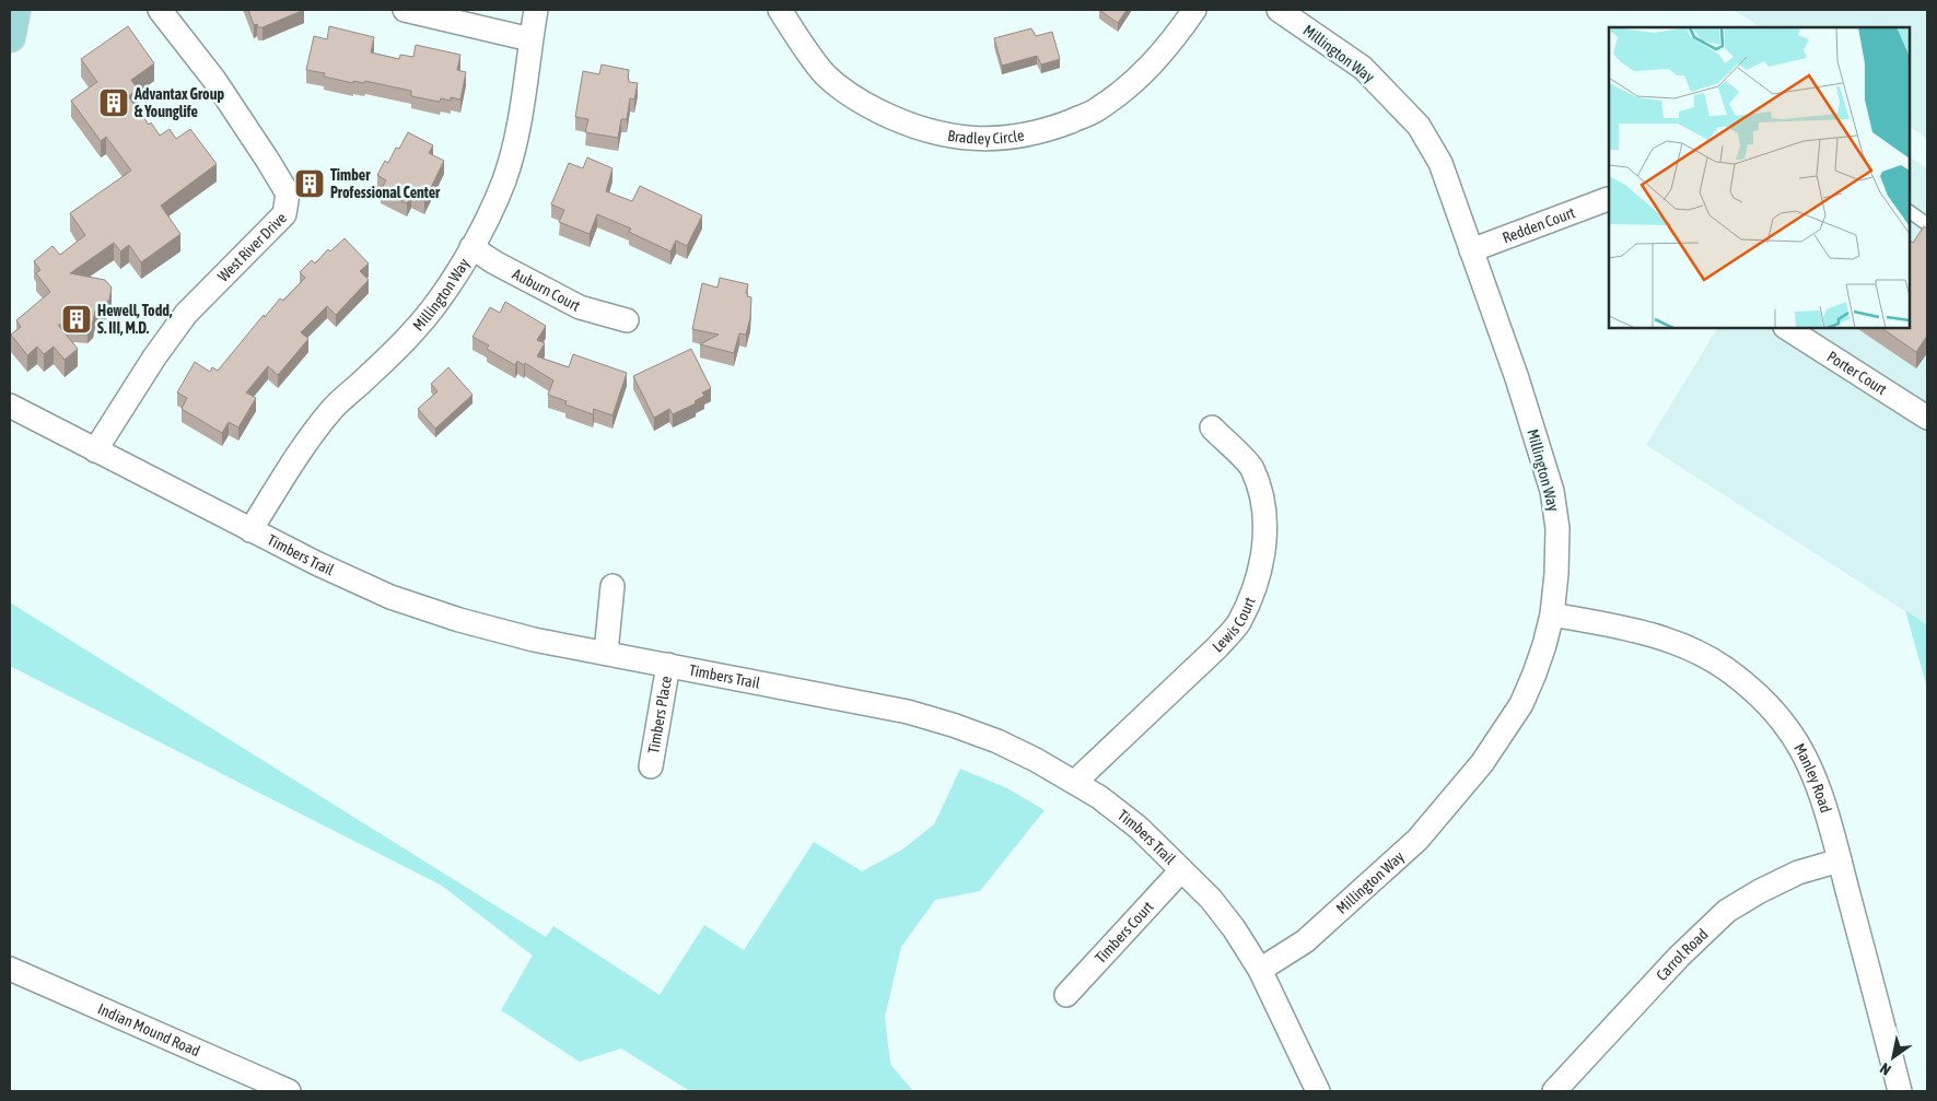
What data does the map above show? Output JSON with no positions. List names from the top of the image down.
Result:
{
  "streets": {
    "street": [
      "Millington Way",
      "Bradley Circle",
      "Redden Court",
      "West River Drive",
      "Auburn Court",
      "Porter Court",
      "Timbers Trail",
      "Lewis Court",
      "Timbers Place",
      "Manley Road",
      "Timbers Court",
      "Carrol Road",
      "Indian Mound Road"
    ]
  },
  "crossings": [
    ["Millington Way", "Redden Court"],
    ["Millington Way", "Auburn Court"],
    ["Millington Way", "Timbers Trail"],
    ["Millington Way", "Manley Road"],
    ["West River Drive", "Timbers Trail"],
    ["Timbers Trail", "Lewis Court"],
    ["Timbers Trail", "Timbers Place"],
    ["Timbers Trail", "Timbers Court"],
    ["Manley Road", "Carrol Road"]
  ],
  "places": {
    "building": ["Advantax Group & Younglife", "Timber Professional Center", "Hewell, Todd, S. III, M.D."]
  },
  "north": "bottom left"
}
